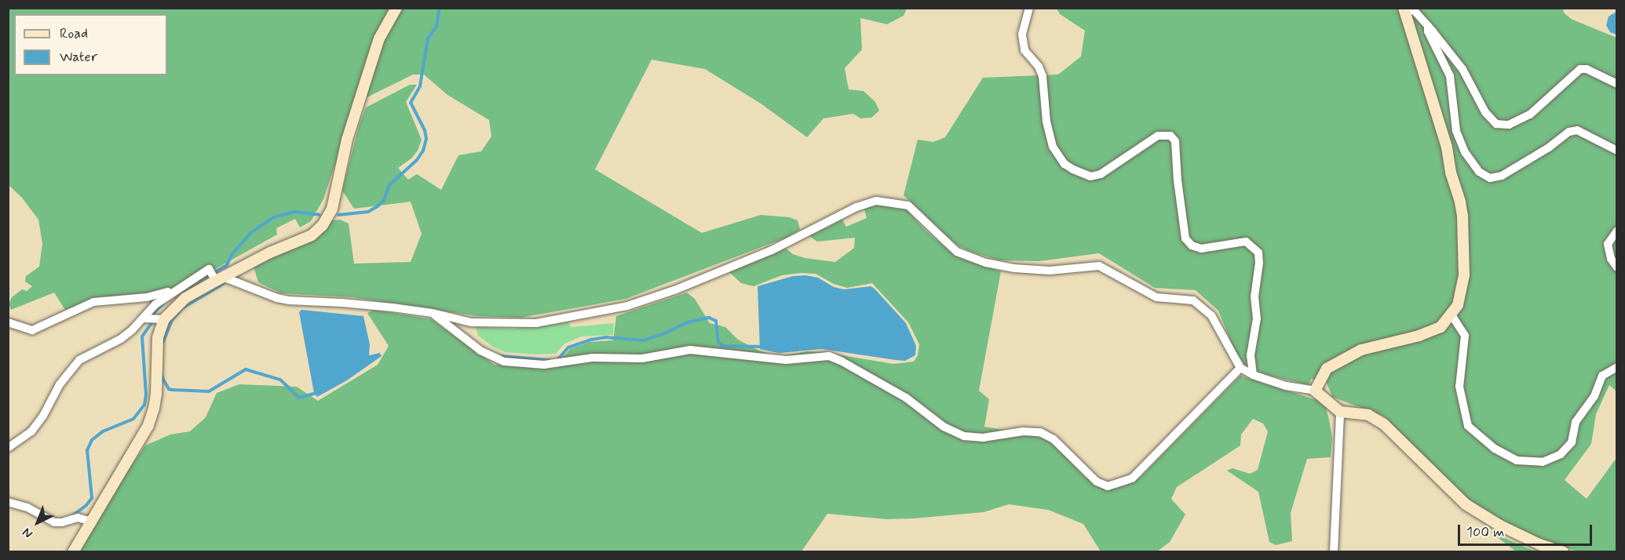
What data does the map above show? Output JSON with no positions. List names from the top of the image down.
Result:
{
  "legend": ["Road", "Water"],
  "scale_bar": "100 m",
  "north": "bottom left"
}
